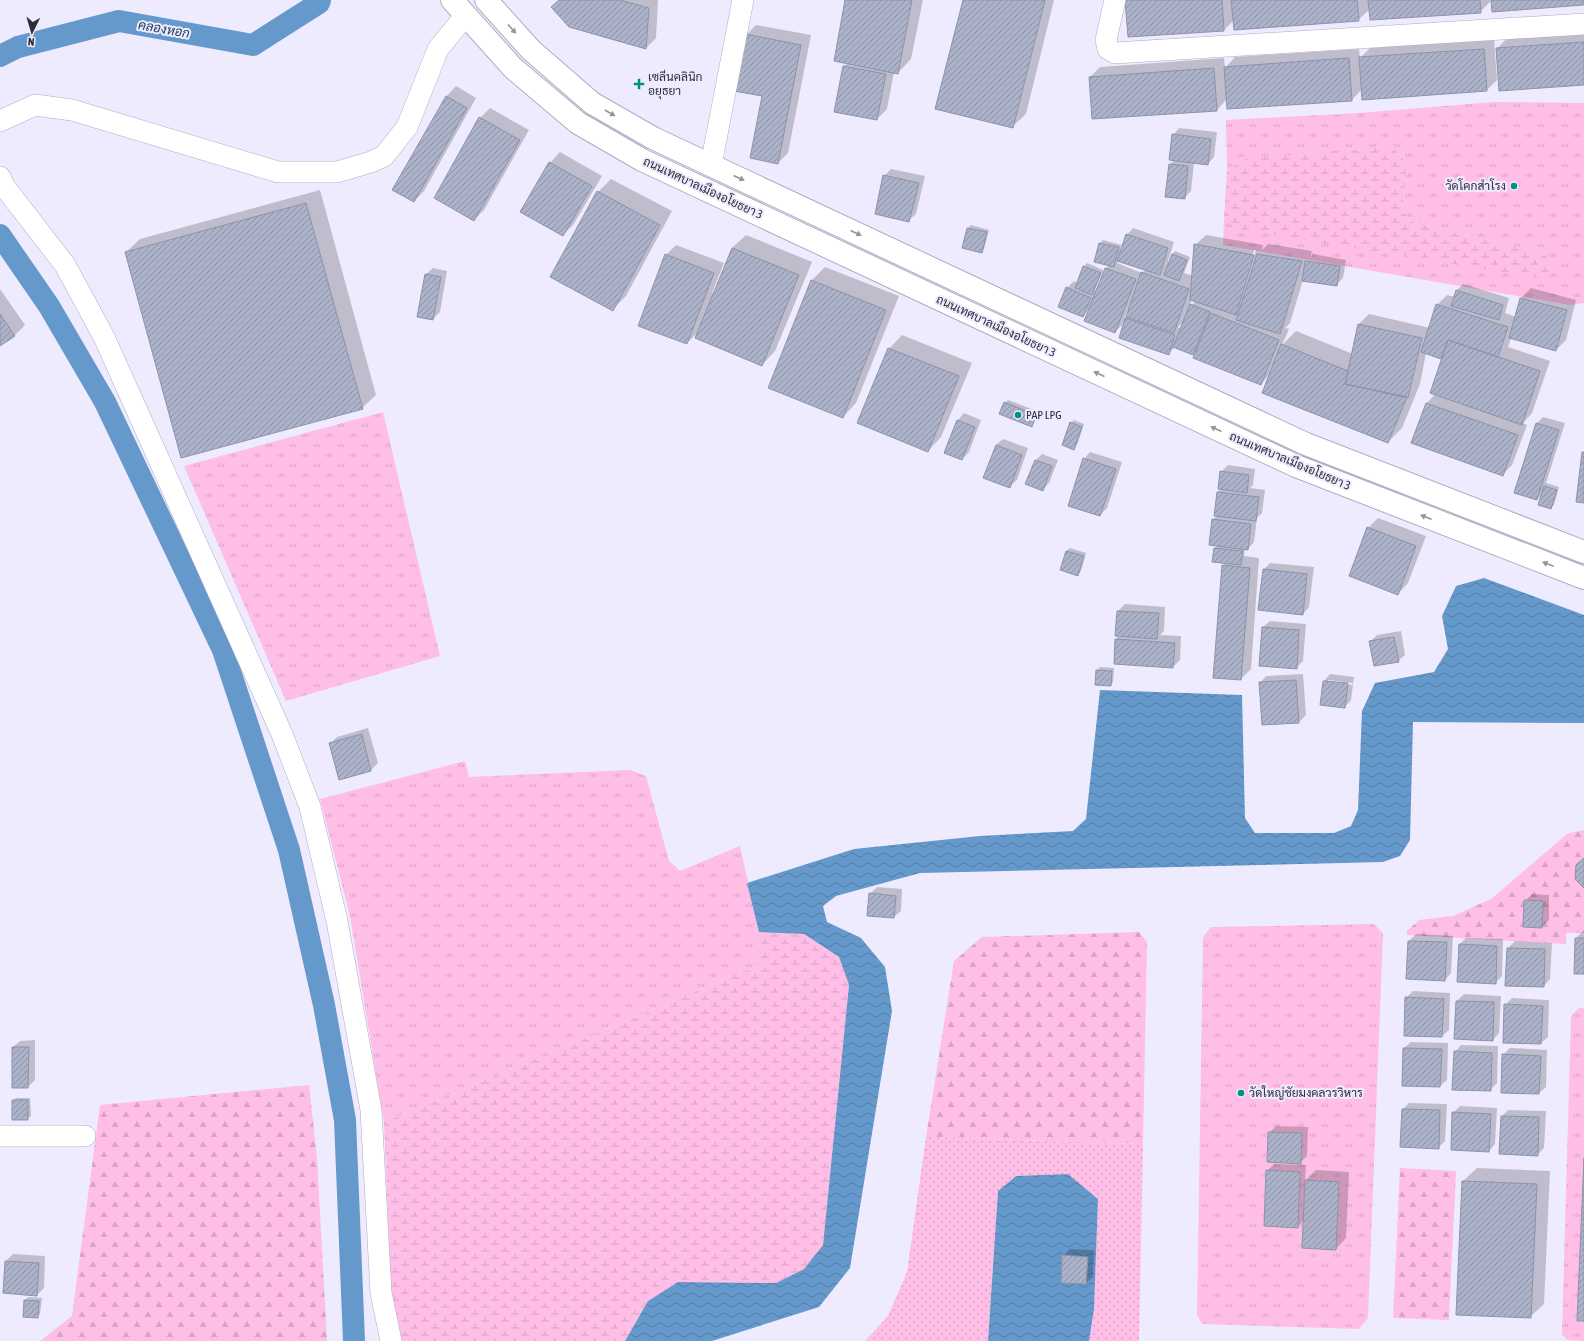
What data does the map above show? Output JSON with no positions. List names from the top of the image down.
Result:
{
  "streets": {
    "street": ["ถนนเทศบาลเมืองอโยธยา 3"]
  },
  "water": ["คลองหอก"],
  "places": {
    "health": ["เซลีนคลินิก อยุธยา"],
    "other": ["วัดโคกสำโรง", "PAP LPG", "วัดใหญ่ชัยมงคลวรวิหาร"]
  },
  "north": "bottom"
}
